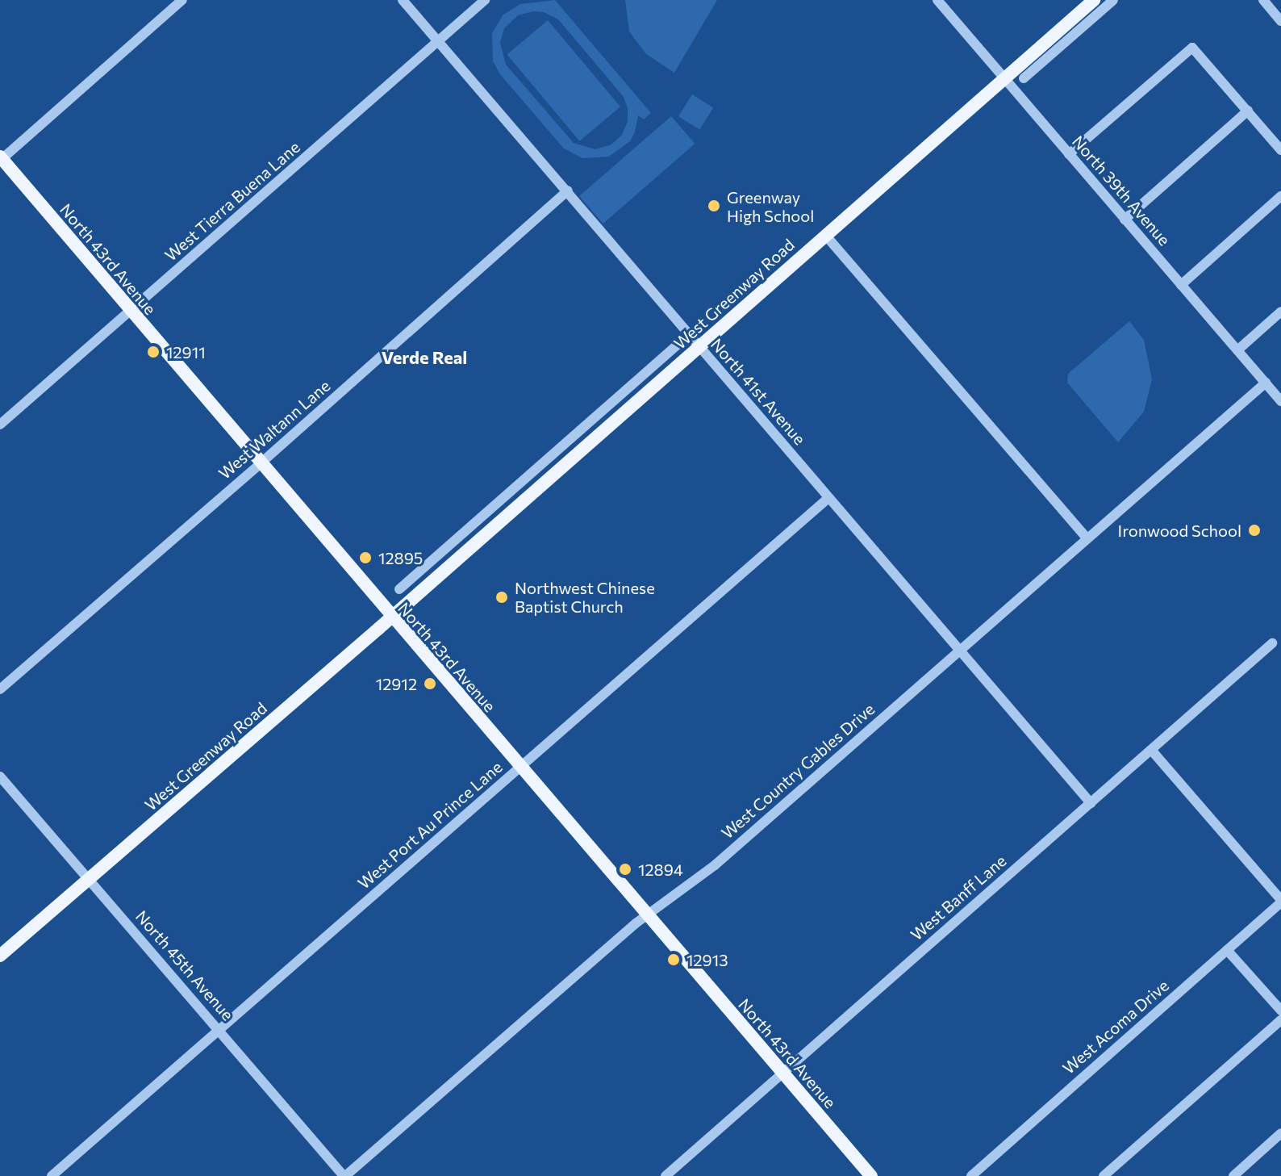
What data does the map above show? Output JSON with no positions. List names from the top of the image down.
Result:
{
  "streets": {
    "main road": ["North 43rd Avenue", "West Greenway Road"],
    "street": [
      "North 39th Avenue",
      "West Tierra Buena Lane",
      "North 41st Avenue",
      "West Waltann Lane",
      "West Country Gables Drive",
      "West Port Au Prince Lane",
      "West Banff Lane",
      "North 45th Avenue",
      "West Acoma Drive"
    ]
  },
  "crossings": [
    ["North 39th Avenue", "West Greenway Road"],
    ["North 39th Avenue", "West Country Gables Drive"],
    ["West Tierra Buena Lane", "North 43rd Avenue"],
    ["West Tierra Buena Lane", "North 41st Avenue"],
    ["North 43rd Avenue", "West Greenway Road"],
    ["North 43rd Avenue", "West Waltann Lane"],
    ["North 43rd Avenue", "West Country Gables Drive"],
    ["North 43rd Avenue", "West Port Au Prince Lane"],
    ["North 43rd Avenue", "West Banff Lane"],
    ["West Greenway Road", "North 41st Avenue"],
    ["West Greenway Road", "North 45th Avenue"],
    ["North 41st Avenue", "West Waltann Lane"],
    ["North 41st Avenue", "West Country Gables Drive"],
    ["North 41st Avenue", "West Port Au Prince Lane"],
    ["North 41st Avenue", "West Banff Lane"],
    ["West Country Gables Drive", "North 45th Avenue"],
    ["West Port Au Prince Lane", "North 45th Avenue"]
  ],
  "districts": ["Verde Real"],
  "places": [
    "Greenway High School",
    "12911",
    "Ironwood School",
    "12895",
    "Northwest Chinese Baptist Church",
    "12912",
    "12894",
    "12913"
  ]
}
